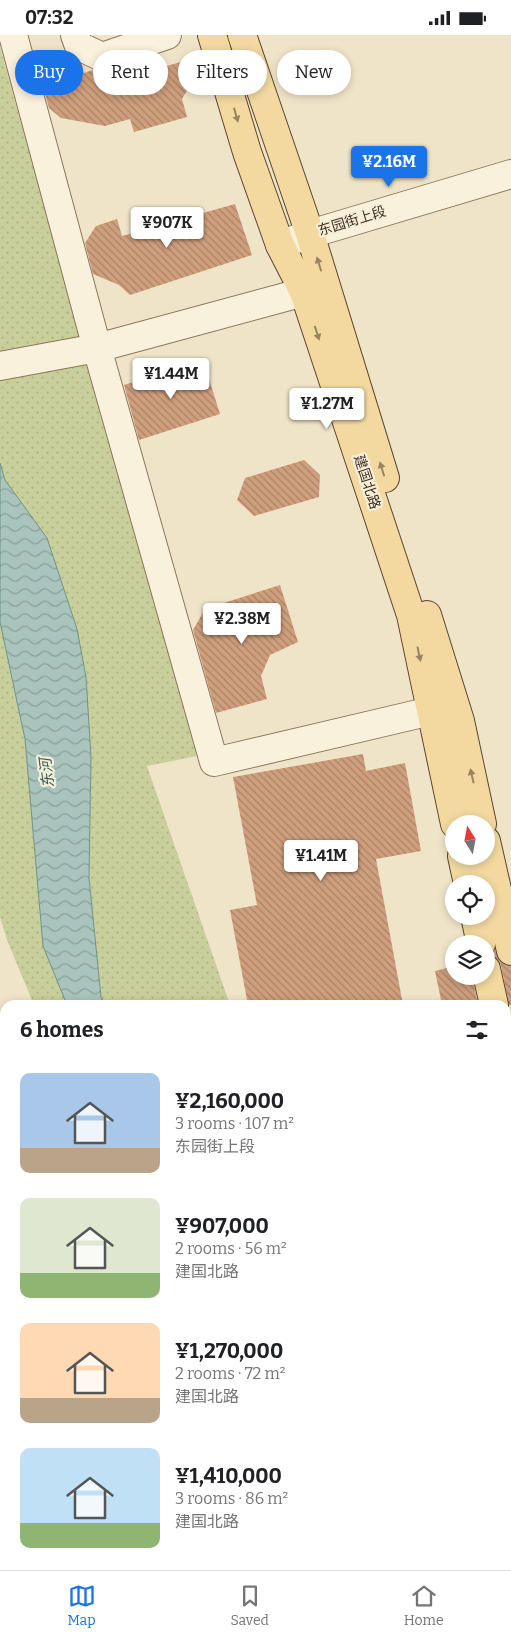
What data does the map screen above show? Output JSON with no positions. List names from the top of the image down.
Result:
{
  "streets": {
    "main road": ["建国北路"],
    "street": ["东园街上段"]
  },
  "crossings": [
    ["东园街上段", "建国北路"]
  ],
  "water": ["东河"],
  "north": "top",
  "page": {
    "status": "07:32",
    "chip": [
      "Buy",
      "Rent",
      "Filters",
      "New"
    ],
    "price": [
      "¥2.16M",
      "¥907K",
      "¥1.44M",
      "¥1.27M",
      "¥2.38M",
      "¥1.41M"
    ],
    "heading": "6 homes",
    "list": [
      {
        "name": "¥2,160,000",
        "note": "3 rooms · 107 m² · 东园街上段"
      },
      {
        "name": "¥907,000",
        "note": "2 rooms · 56 m² · 建国北路"
      },
      {
        "name": "¥1,270,000",
        "note": "2 rooms · 72 m² · 建国北路"
      },
      {
        "name": "¥1,410,000",
        "note": "3 rooms · 86 m² · 建国北路"
      }
    ],
    "tabs": ["Map", "Saved", "Home"]
  }
}
